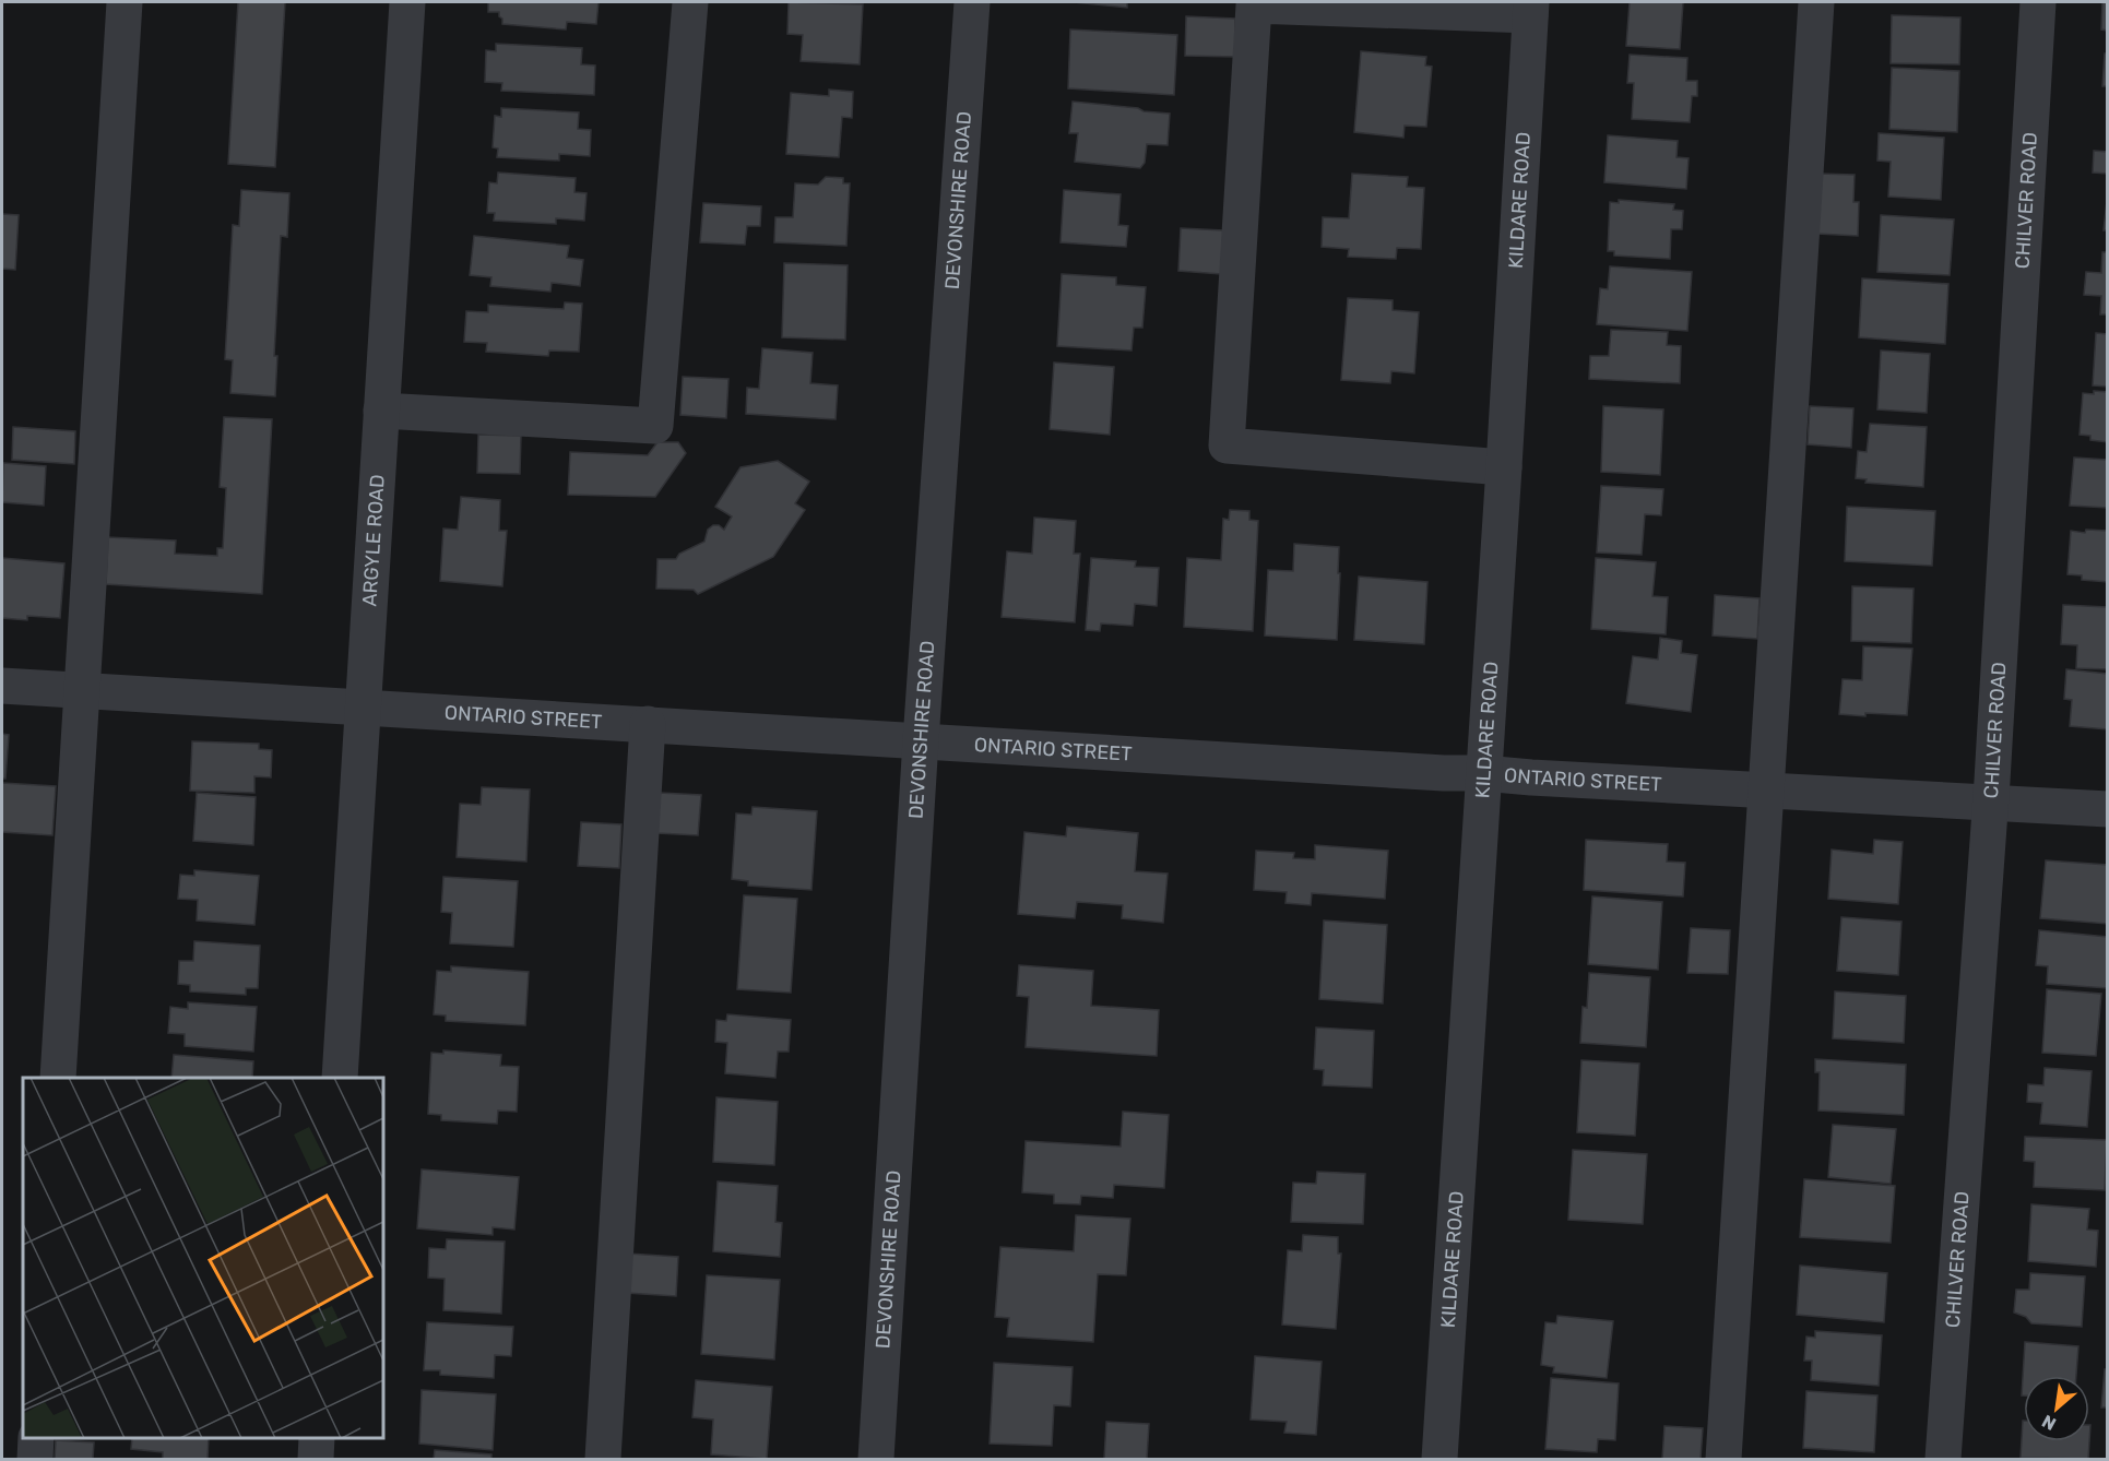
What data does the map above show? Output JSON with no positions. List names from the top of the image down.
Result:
{
  "streets": {
    "street": [
      "DEVONSHIRE ROAD",
      "KILDARE ROAD",
      "CHILVER ROAD",
      "ARGYLE ROAD",
      "ONTARIO STREET"
    ]
  },
  "crossings": [
    ["DEVONSHIRE ROAD", "ONTARIO STREET"],
    ["KILDARE ROAD", "ONTARIO STREET"],
    ["CHILVER ROAD", "ONTARIO STREET"],
    ["ARGYLE ROAD", "ONTARIO STREET"]
  ],
  "north": "bottom left"
}
